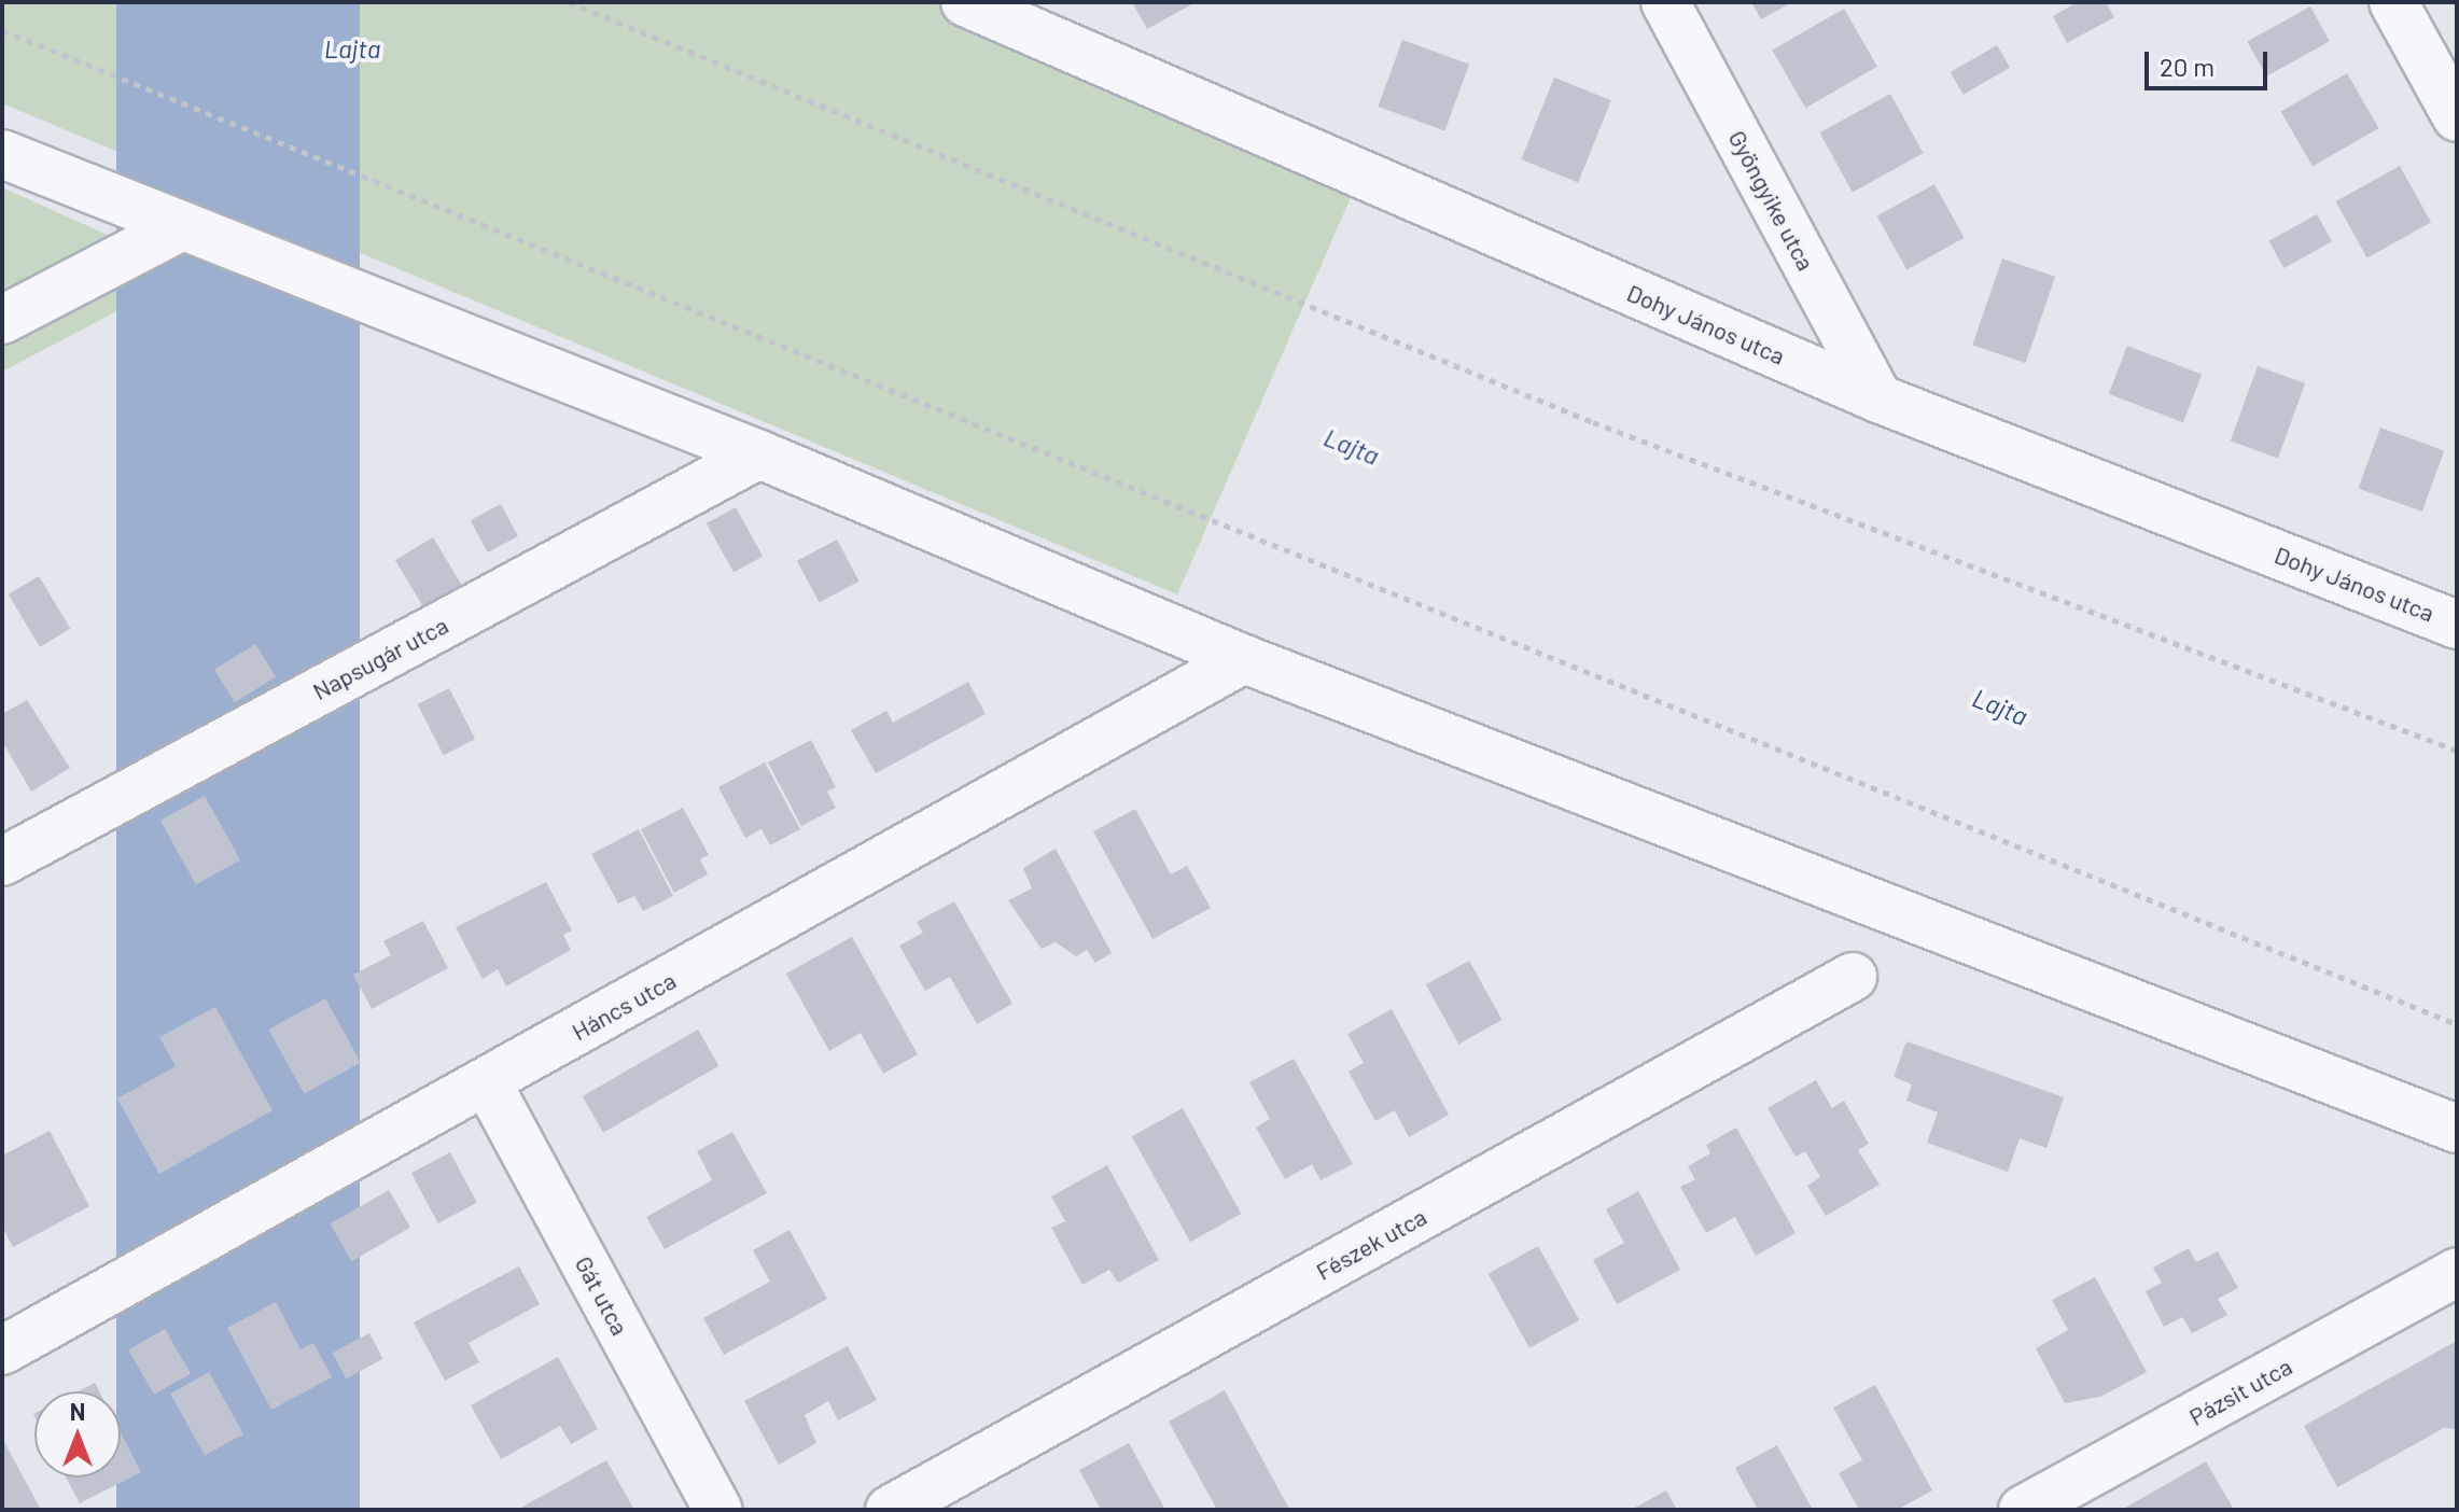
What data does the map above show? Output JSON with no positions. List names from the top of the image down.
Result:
{
  "streets": {
    "street": [
      "Gyöngyike utca",
      "Dohy János utca",
      "Napsugár utca",
      "Háncs utca",
      "Fészek utca",
      "Gát utca",
      "Pázsit utca"
    ]
  },
  "crossings": [
    ["Gyöngyike utca", "Dohy János utca"],
    ["Háncs utca", "Gát utca"]
  ],
  "water": ["Lajta"],
  "scale_bar": "20 m",
  "north": "top"
}
